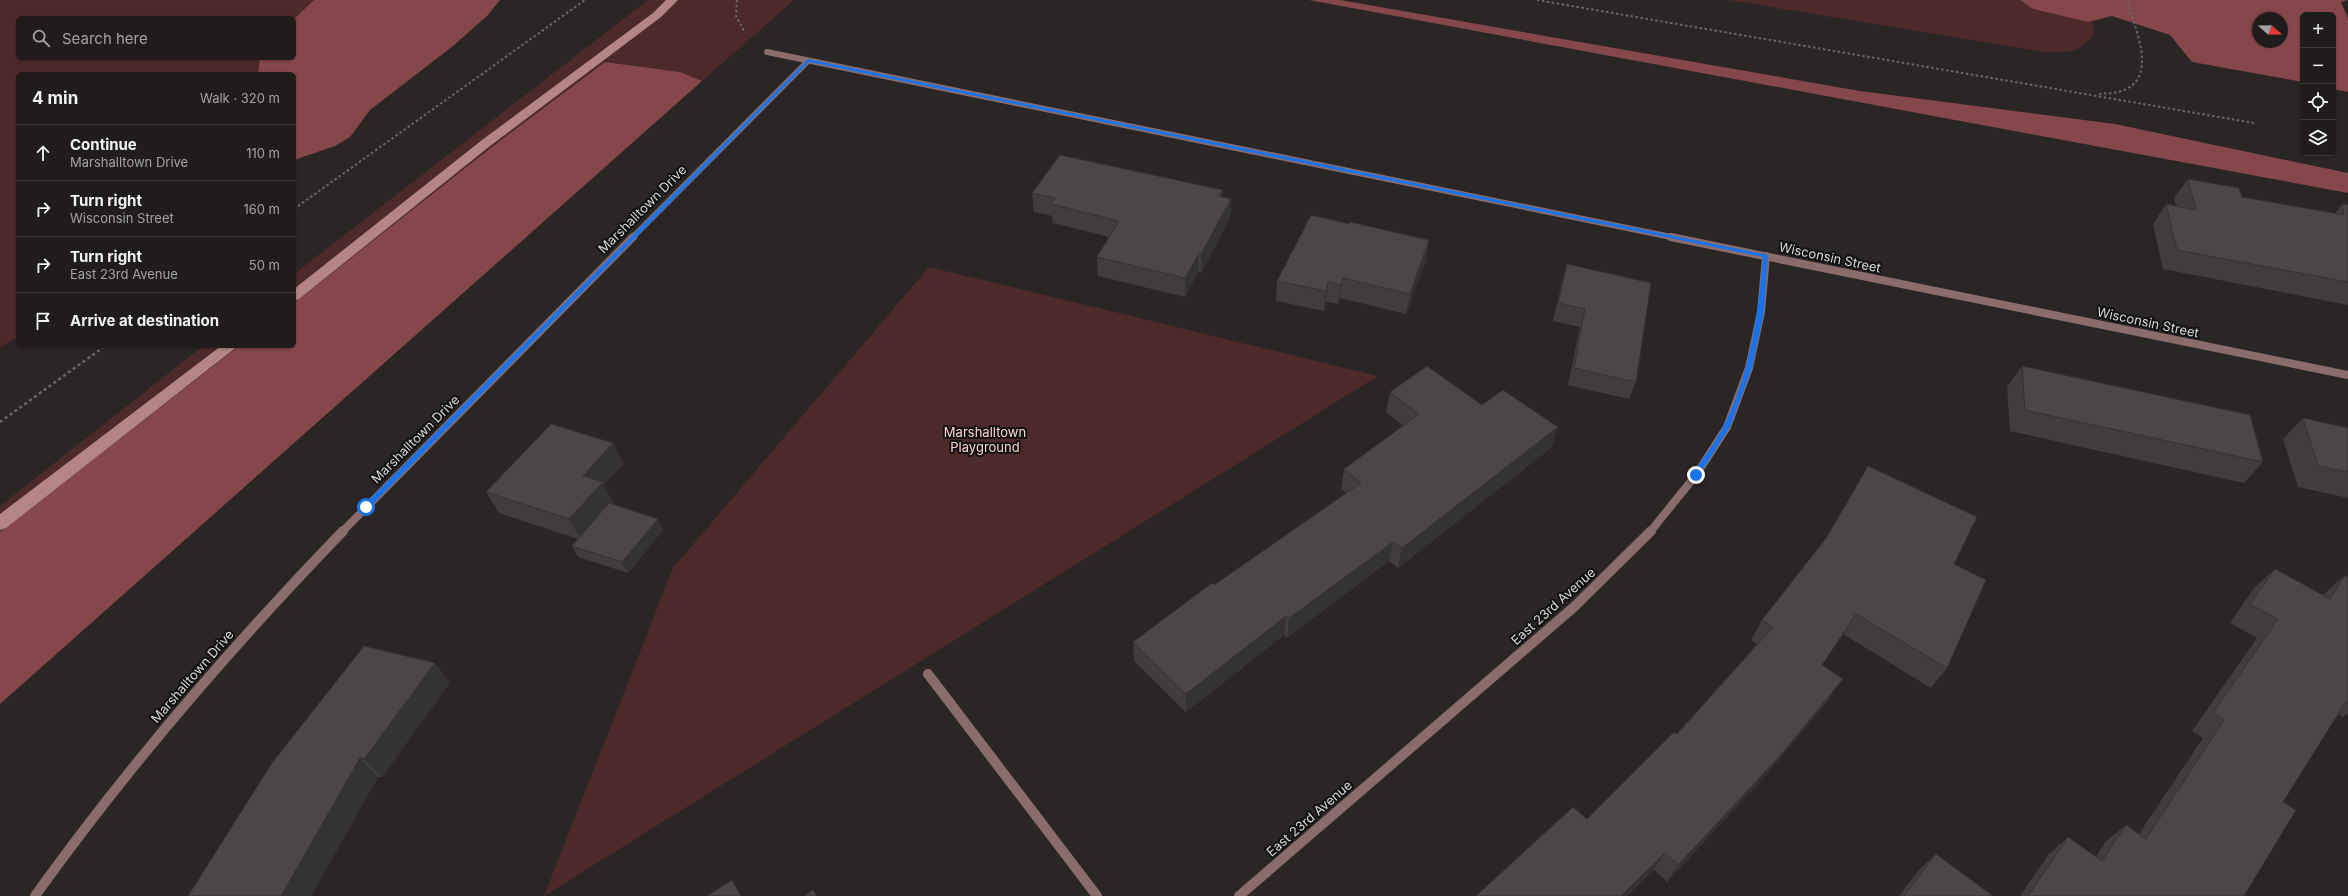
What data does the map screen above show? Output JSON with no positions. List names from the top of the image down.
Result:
{
  "streets": {
    "street": ["Marshalltown Drive", "Wisconsin Street", "East 23rd Avenue"]
  },
  "crossings": [
    ["Marshalltown Drive", "Wisconsin Street"],
    ["Wisconsin Street", "East 23rd Avenue"]
  ],
  "parks": ["Marshalltown Playground"],
  "north": "right",
  "page": {
    "map_buttons": ["+", "−"],
    "search": "Search here",
    "heading": ["4 min", "Walk · 320 m"],
    "list": [
      ["Continue", "Marshalltown Drive", "110 m"],
      ["Turn right", "Wisconsin Street", "160 m"],
      ["Turn right", "East 23rd Avenue", "50 m"],
      "Arrive at destination"
    ]
  }
}
